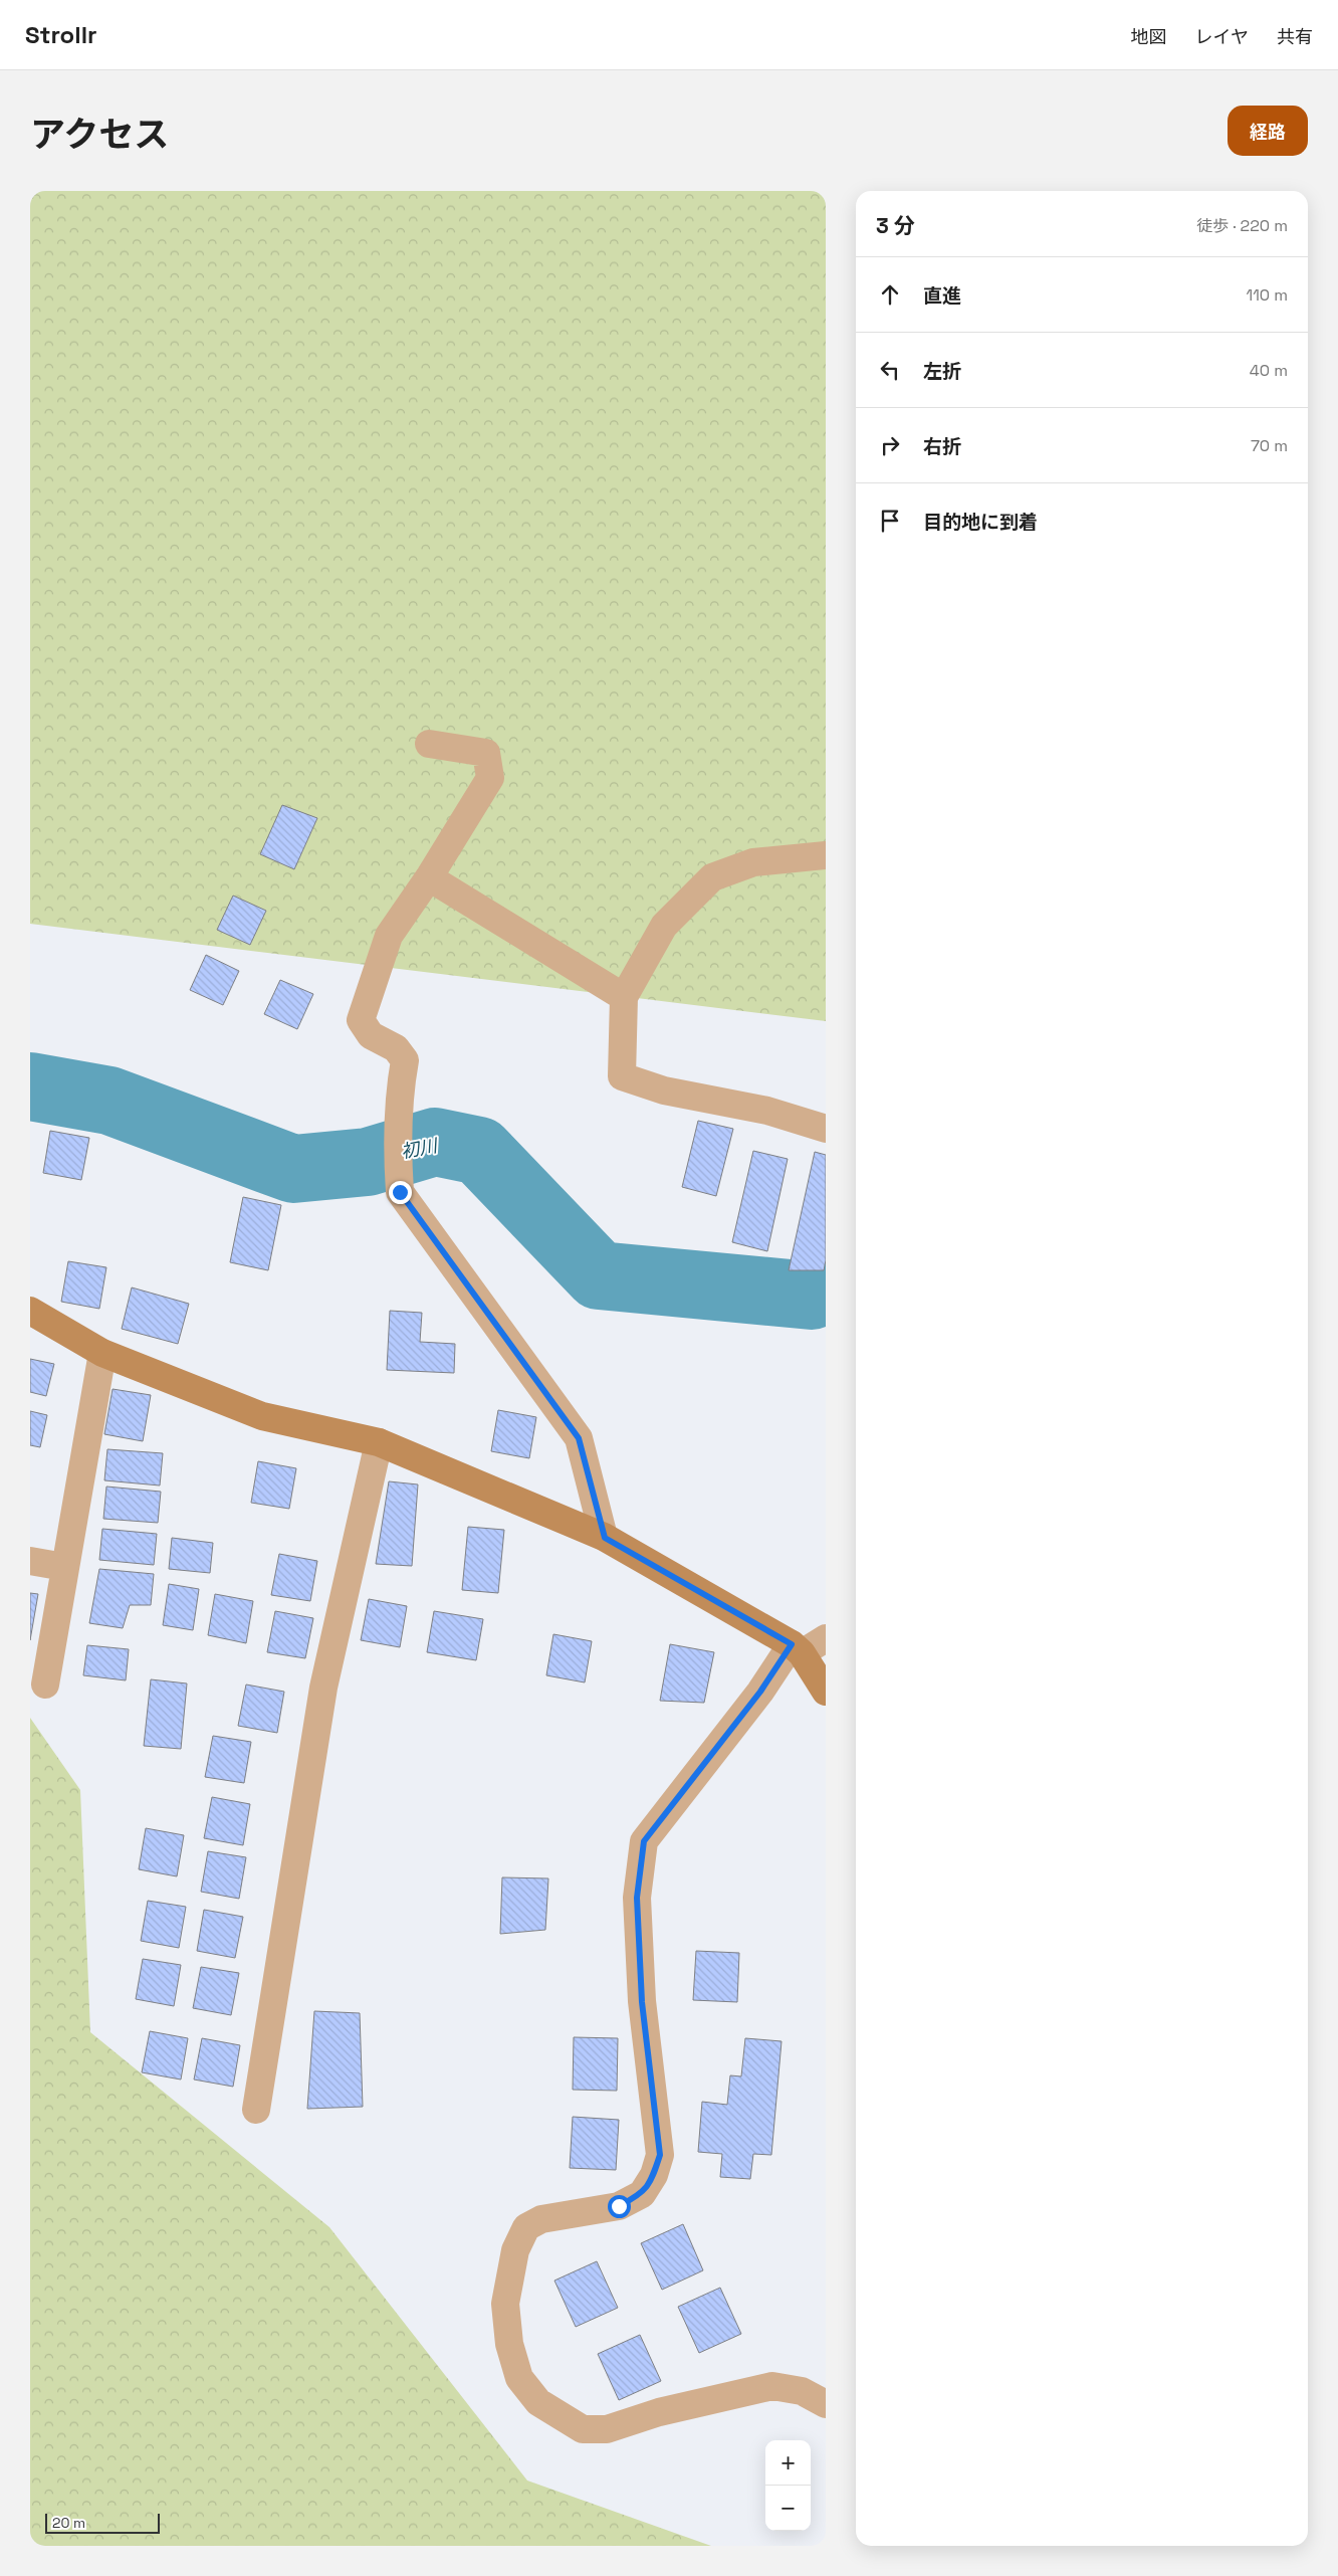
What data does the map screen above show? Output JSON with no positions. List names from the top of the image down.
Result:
{
  "water": ["初川"],
  "scale_bar": "20 m",
  "page": {
    "header": "Strollr",
    "nav": ["地図", "レイヤ", "共有"],
    "title": "アクセス",
    "buttons": "経路",
    "heading": ["3 分", "徒歩 · 220 m"],
    "list": [
      ["直進", "110 m"],
      ["左折", "40 m"],
      ["右折", "70 m"],
      "目的地に到着"
    ],
    "map_buttons": ["+", "−"],
    "scale": "20 m"
  }
}
